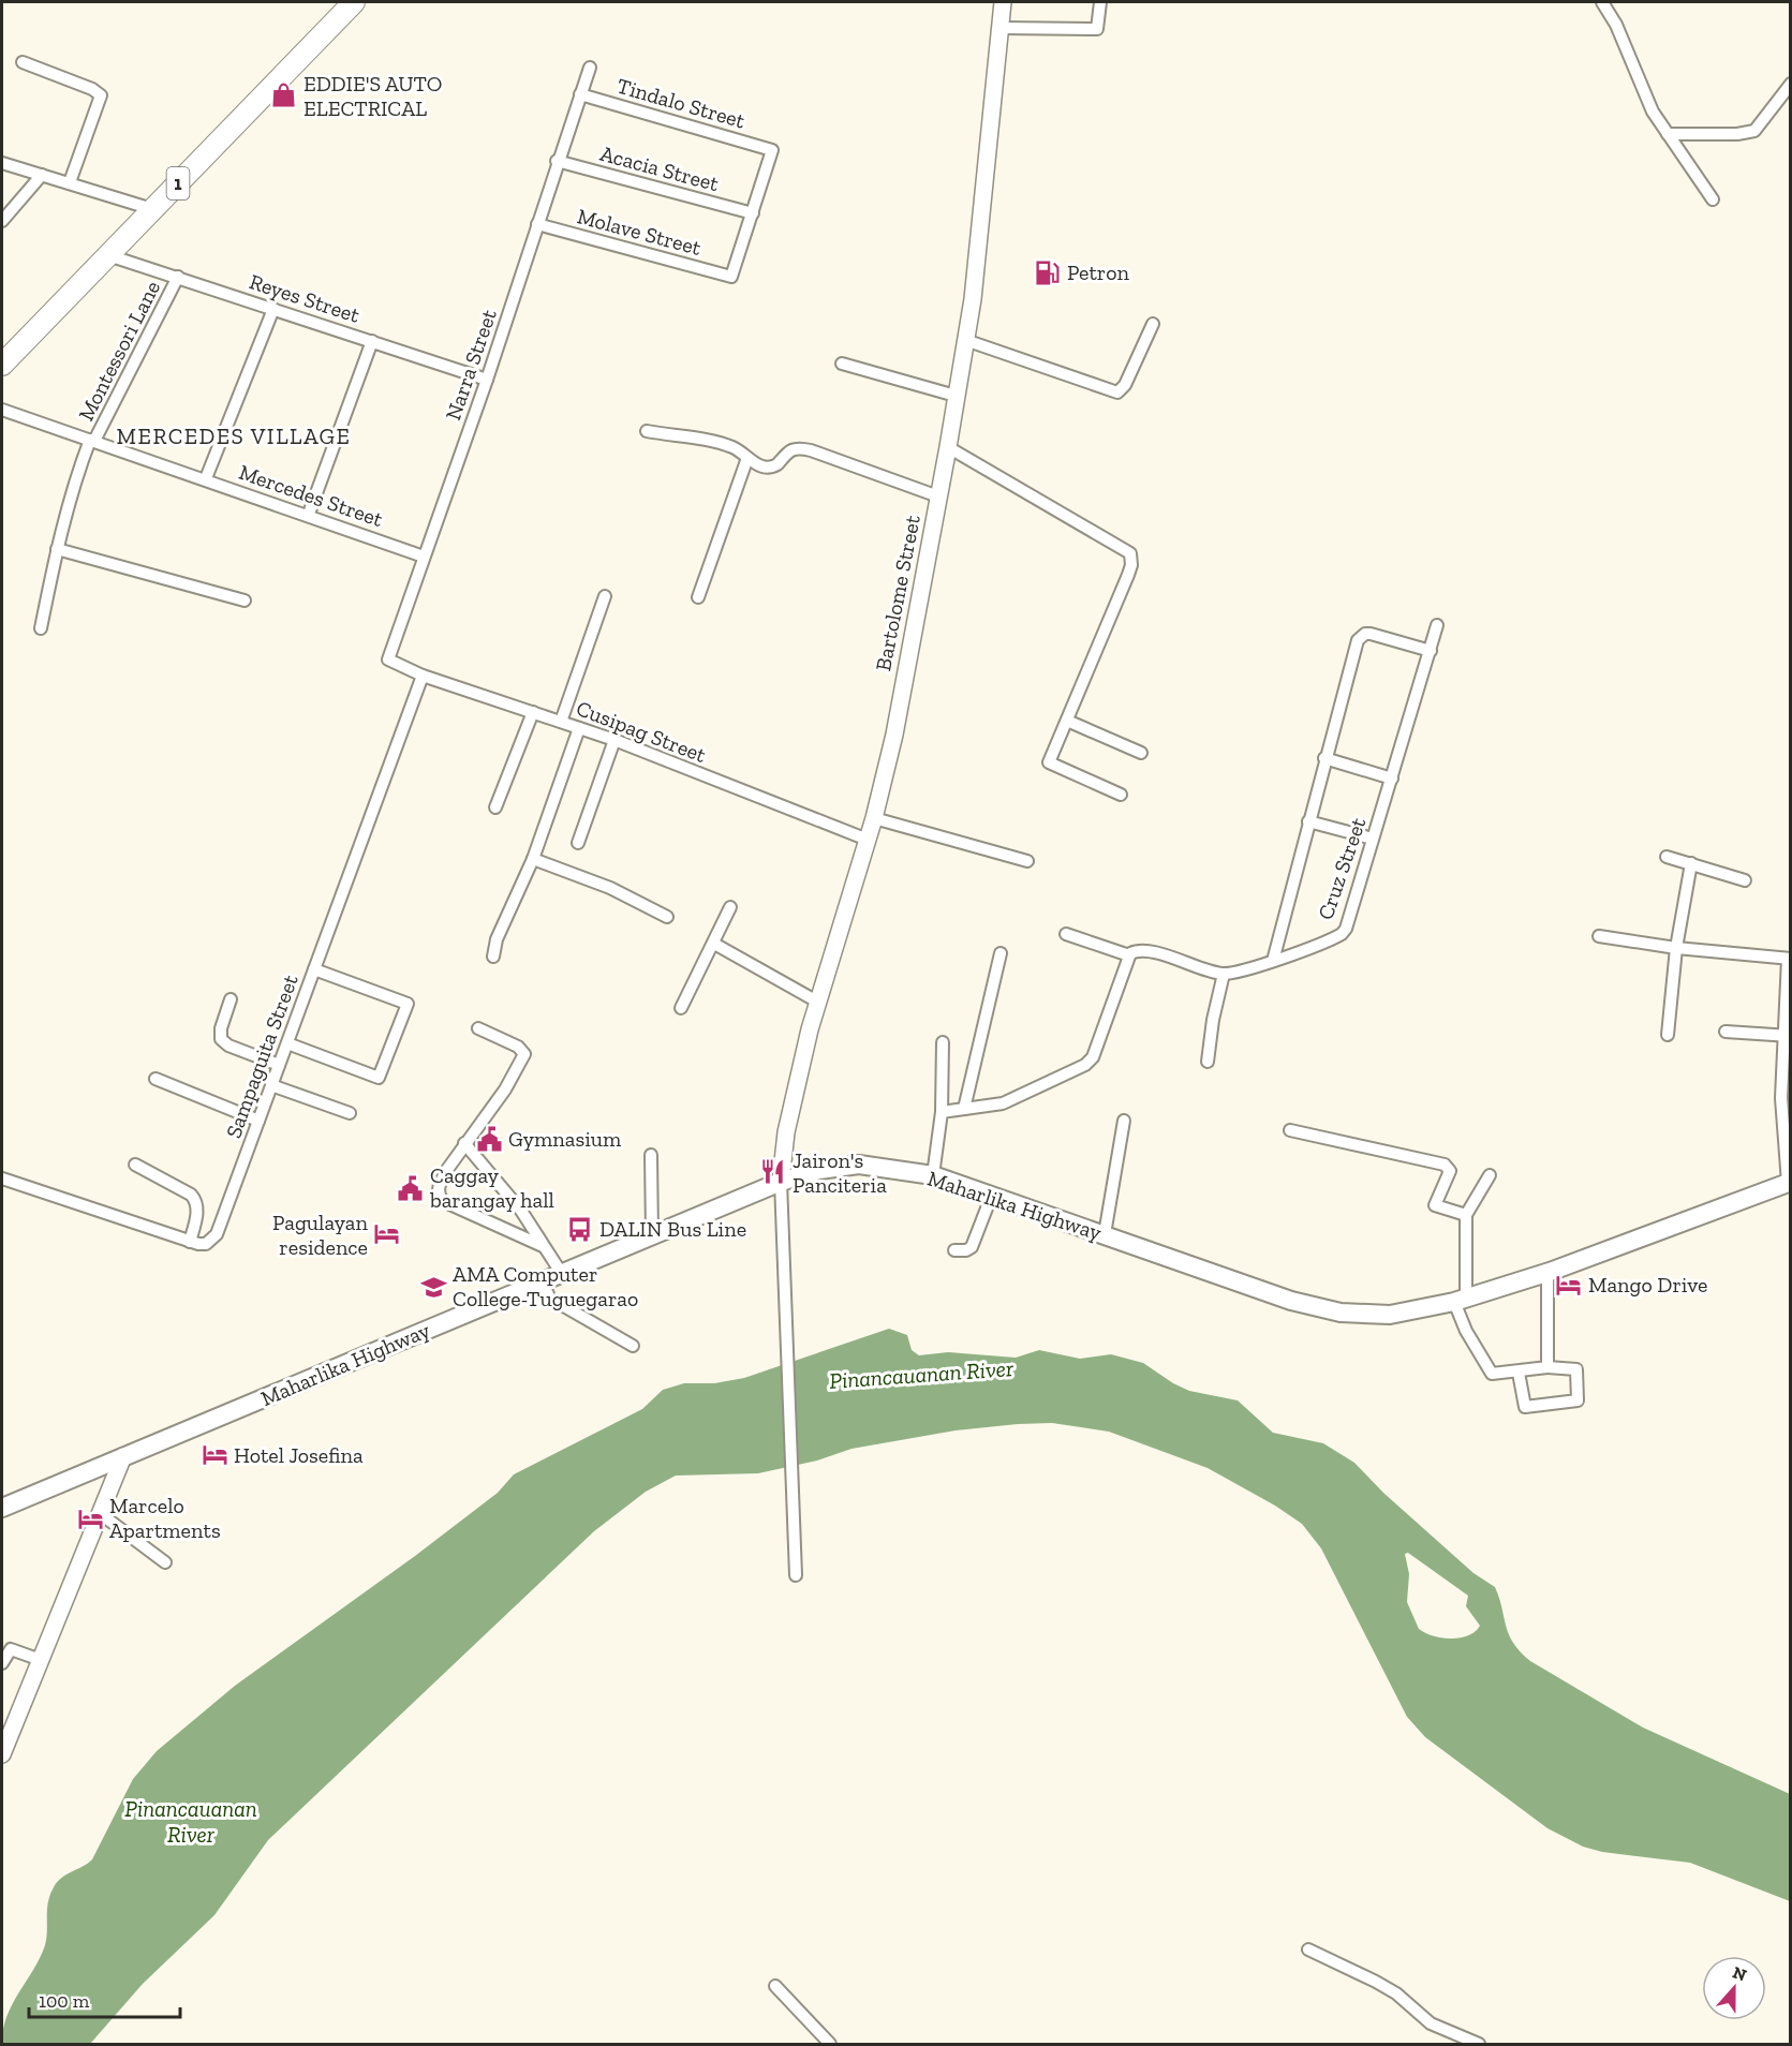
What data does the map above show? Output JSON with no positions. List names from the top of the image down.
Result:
{
  "streets": {
    "highway": ["1"],
    "main road": ["Maharlika Highway"],
    "street": [
      "Tindalo Street",
      "Acacia Street",
      "Molave Street",
      "Reyes Street",
      "Montessori Lane",
      "Narra Street",
      "Mercedes Street",
      "Bartolome Street",
      "Cusipag Street",
      "Cruz Street",
      "Sampaguita Street"
    ]
  },
  "crossings": [
    ["Tindalo Street", "Acacia Street"],
    ["Tindalo Street", "Molave Street"],
    ["Tindalo Street", "Narra Street"],
    ["Acacia Street", "Molave Street"],
    ["Acacia Street", "Narra Street"],
    ["1", "Reyes Street"],
    ["Molave Street", "Narra Street"],
    ["Reyes Street", "Montessori Lane"],
    ["Reyes Street", "Narra Street"],
    ["Montessori Lane", "Mercedes Street"],
    ["Narra Street", "Mercedes Street"],
    ["Narra Street", "Cusipag Street"],
    ["Bartolome Street", "Cusipag Street"],
    ["Bartolome Street", "Maharlika Highway"],
    ["Cusipag Street", "Sampaguita Street"]
  ],
  "districts": ["MERCEDES VILLAGE"],
  "water": ["Pinancauanan River"],
  "places": {
    "shop": ["EDDIE'S AUTO ELECTRICAL"],
    "fuel station": ["Petron"],
    "public building": ["Gymnasium", "Caggay barangay hall"],
    "restaurant": ["Jairon's Panciteria"],
    "bus stop": ["DALIN Bus Line"],
    "hotel": [
      "Pagulayan residence",
      "Mango Drive",
      "Hotel Josefina",
      "Marcelo Apartments"
    ],
    "school or university": ["AMA Computer College-Tuguegarao"]
  },
  "scale_bar": "100 m",
  "north": "top"
}
